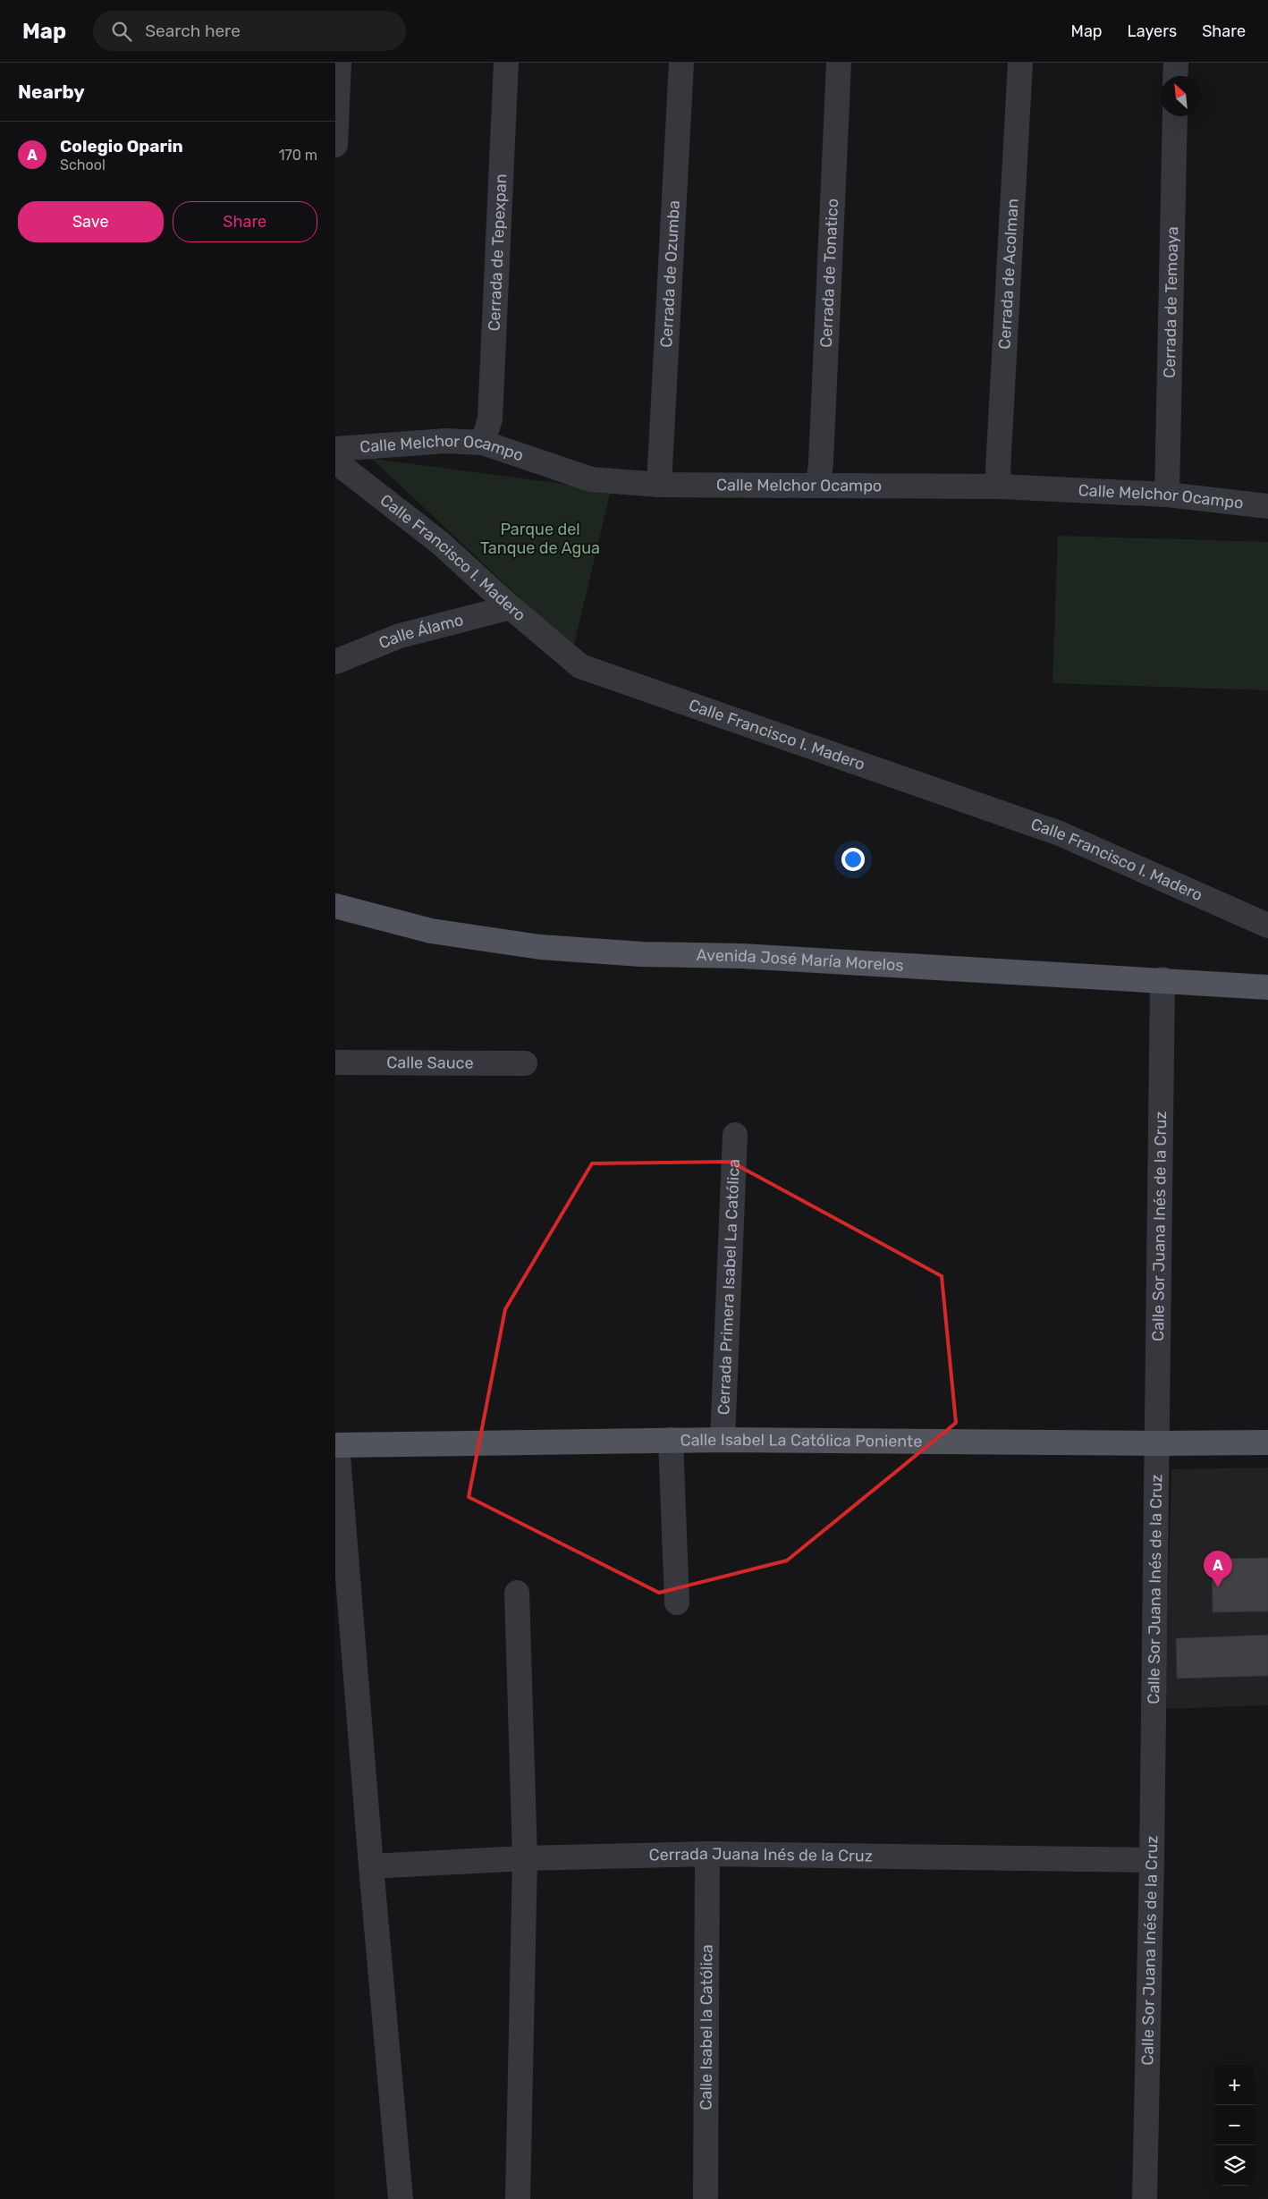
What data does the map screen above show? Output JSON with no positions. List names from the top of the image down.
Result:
{
  "streets": {
    "main road": ["Avenida José María Morelos", "Calle Isabel La Católica Poniente"],
    "street": [
      "Cerrada de Tepexpan",
      "Cerrada de Ozumba",
      "Cerrada de Tonatico",
      "Cerrada de Acolman",
      "Cerrada de Temoaya",
      "Calle Melchor Ocampo",
      "Calle Francisco I. Madero",
      "Calle Álamo",
      "Calle Sauce",
      "Calle Sor Juana Inés de la Cruz",
      "Cerrada Primera Isabel La Católica",
      "Cerrada Juana Inés de la Cruz",
      "Calle Isabel la Católica"
    ]
  },
  "crossings": [
    ["Cerrada de Tepexpan", "Calle Melchor Ocampo"],
    ["Cerrada de Ozumba", "Calle Melchor Ocampo"],
    ["Cerrada de Tonatico", "Calle Melchor Ocampo"],
    ["Cerrada de Acolman", "Calle Melchor Ocampo"],
    ["Cerrada de Temoaya", "Calle Melchor Ocampo"],
    ["Calle Francisco I. Madero", "Calle Álamo"],
    ["Avenida José María Morelos", "Calle Sor Juana Inés de la Cruz"],
    ["Calle Sor Juana Inés de la Cruz", "Calle Isabel La Católica Poniente"],
    ["Calle Sor Juana Inés de la Cruz", "Cerrada Juana Inés de la Cruz"],
    ["Cerrada Primera Isabel La Católica", "Calle Isabel La Católica Poniente"],
    ["Cerrada Juana Inés de la Cruz", "Calle Isabel la Católica"]
  ],
  "parks": ["Parque del Tanque de Agua"],
  "north": "top left",
  "page": {
    "header": "Map",
    "search": "Search here",
    "nav": ["Map", "Layers", "Share"],
    "heading": "Nearby",
    "list": [
      {
        "mark": "A",
        "name": "Colegio Oparin",
        "note": "School",
        "value": "170 m"
      }
    ],
    "buttons": ["Save", "Share"],
    "pins": "A",
    "map_buttons": ["+", "−"]
  }
}
